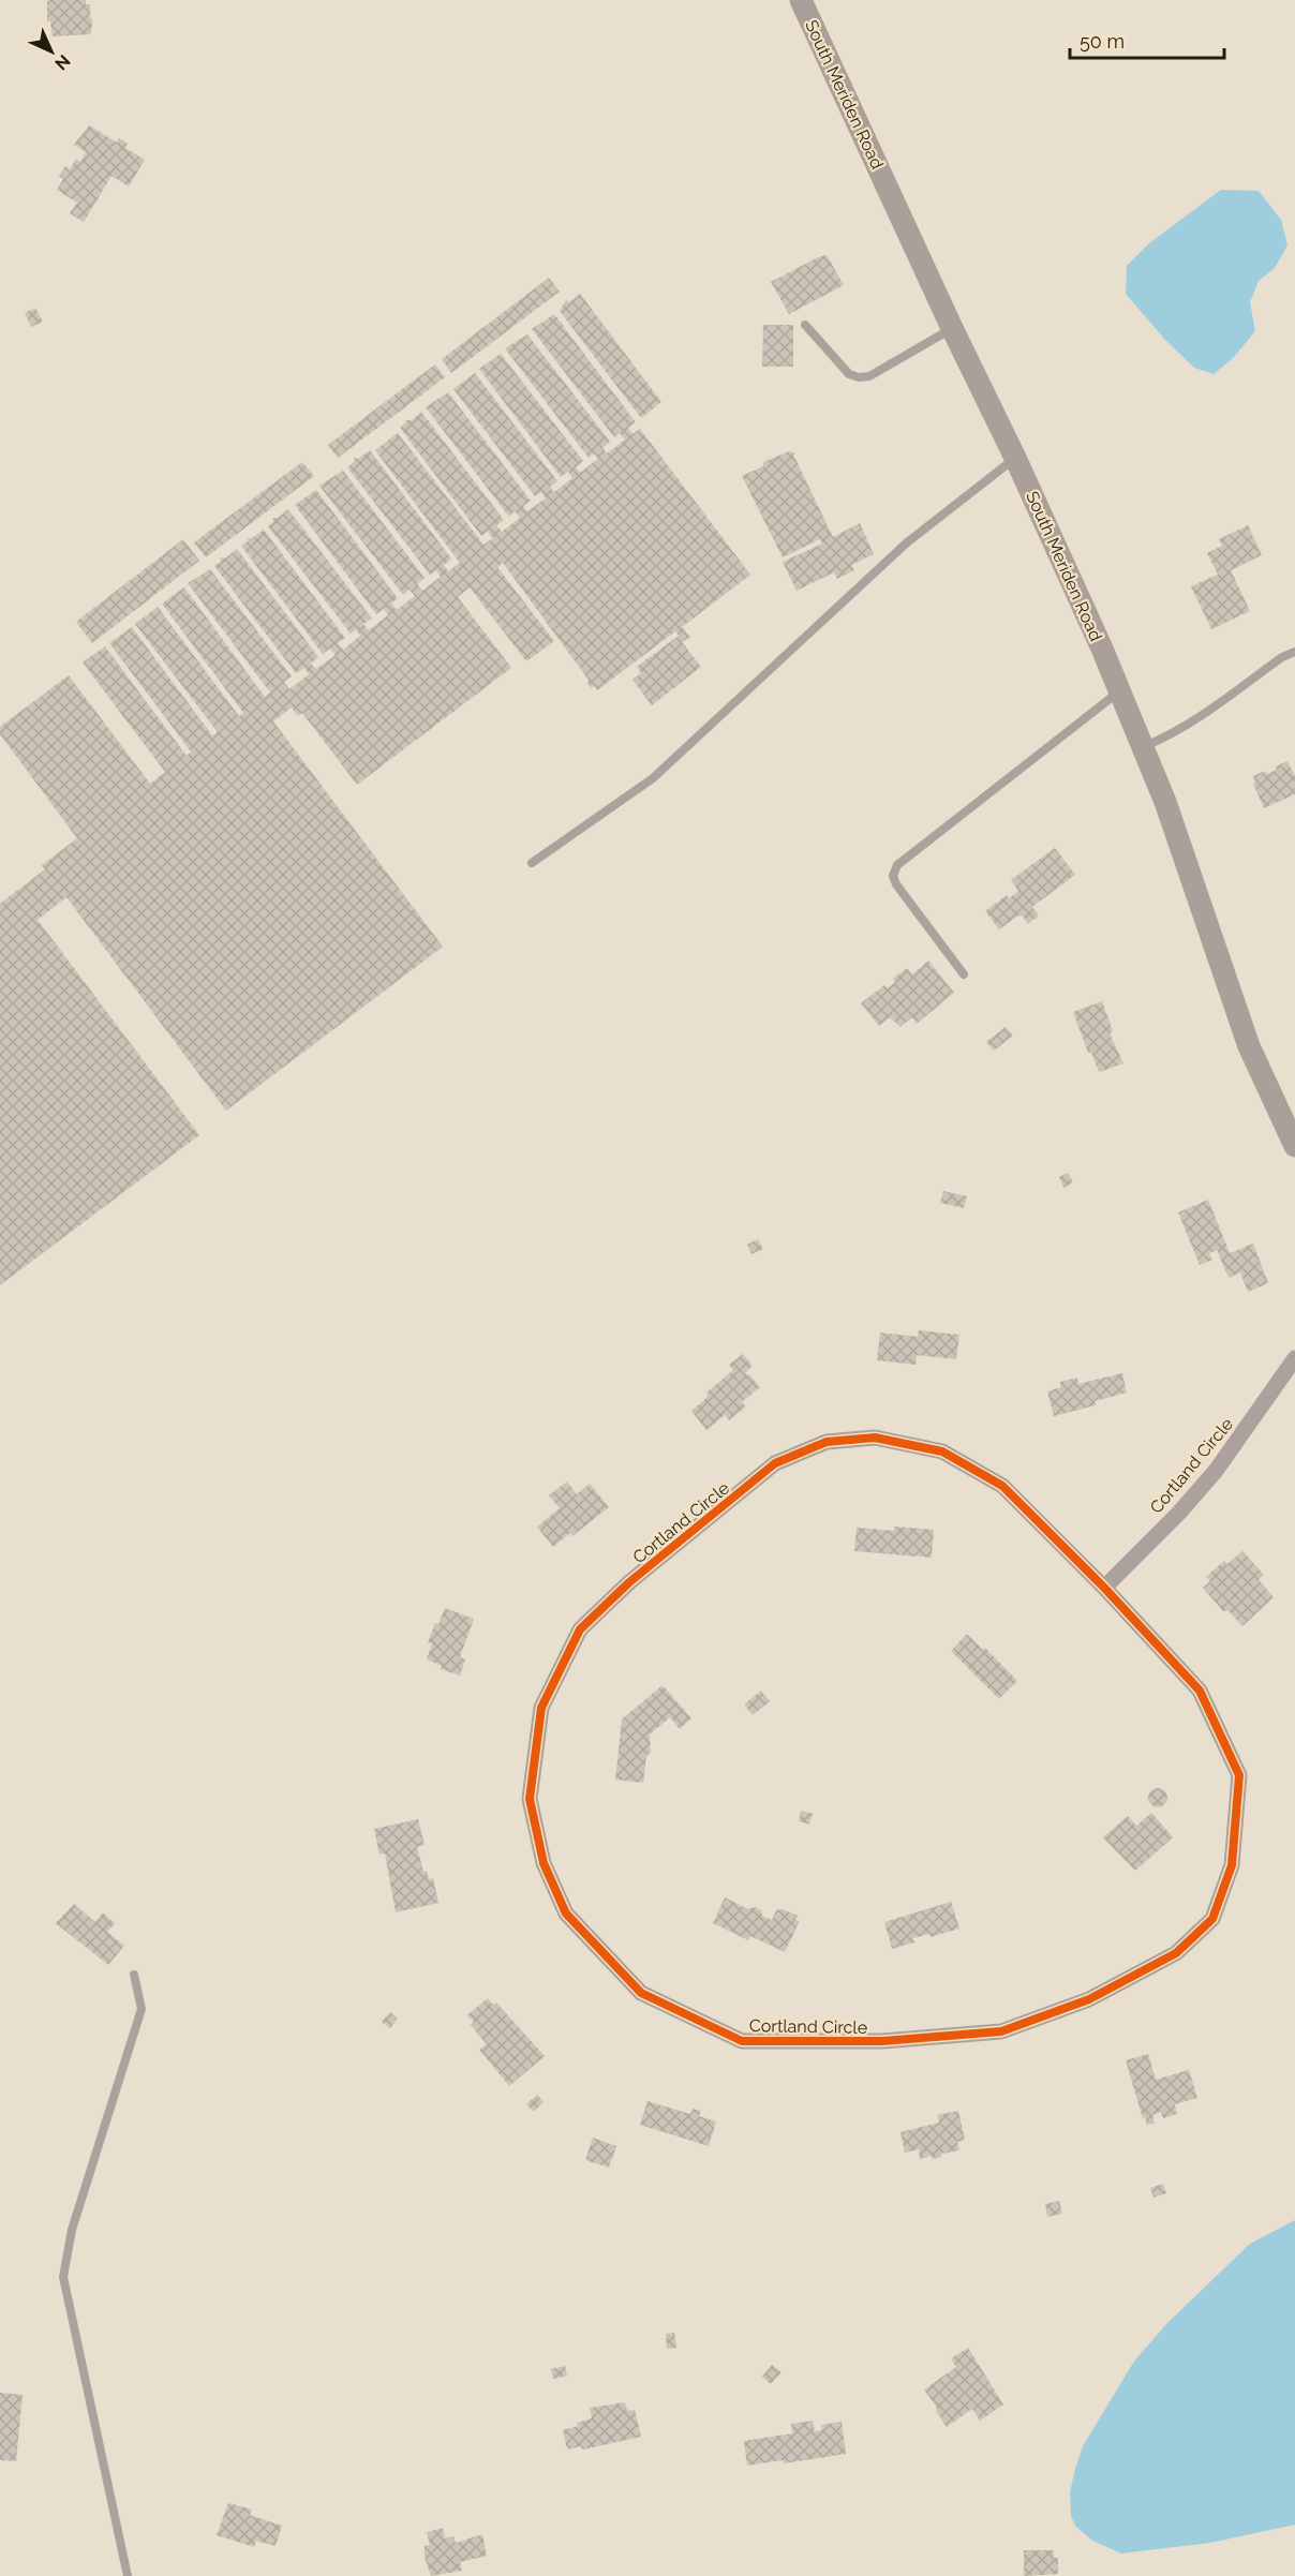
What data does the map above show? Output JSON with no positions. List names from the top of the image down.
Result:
{
  "streets": {
    "main road": ["South Meriden Road"],
    "street": ["Cortland Circle"]
  },
  "scale_bar": "50 m",
  "north": "bottom right"
}
